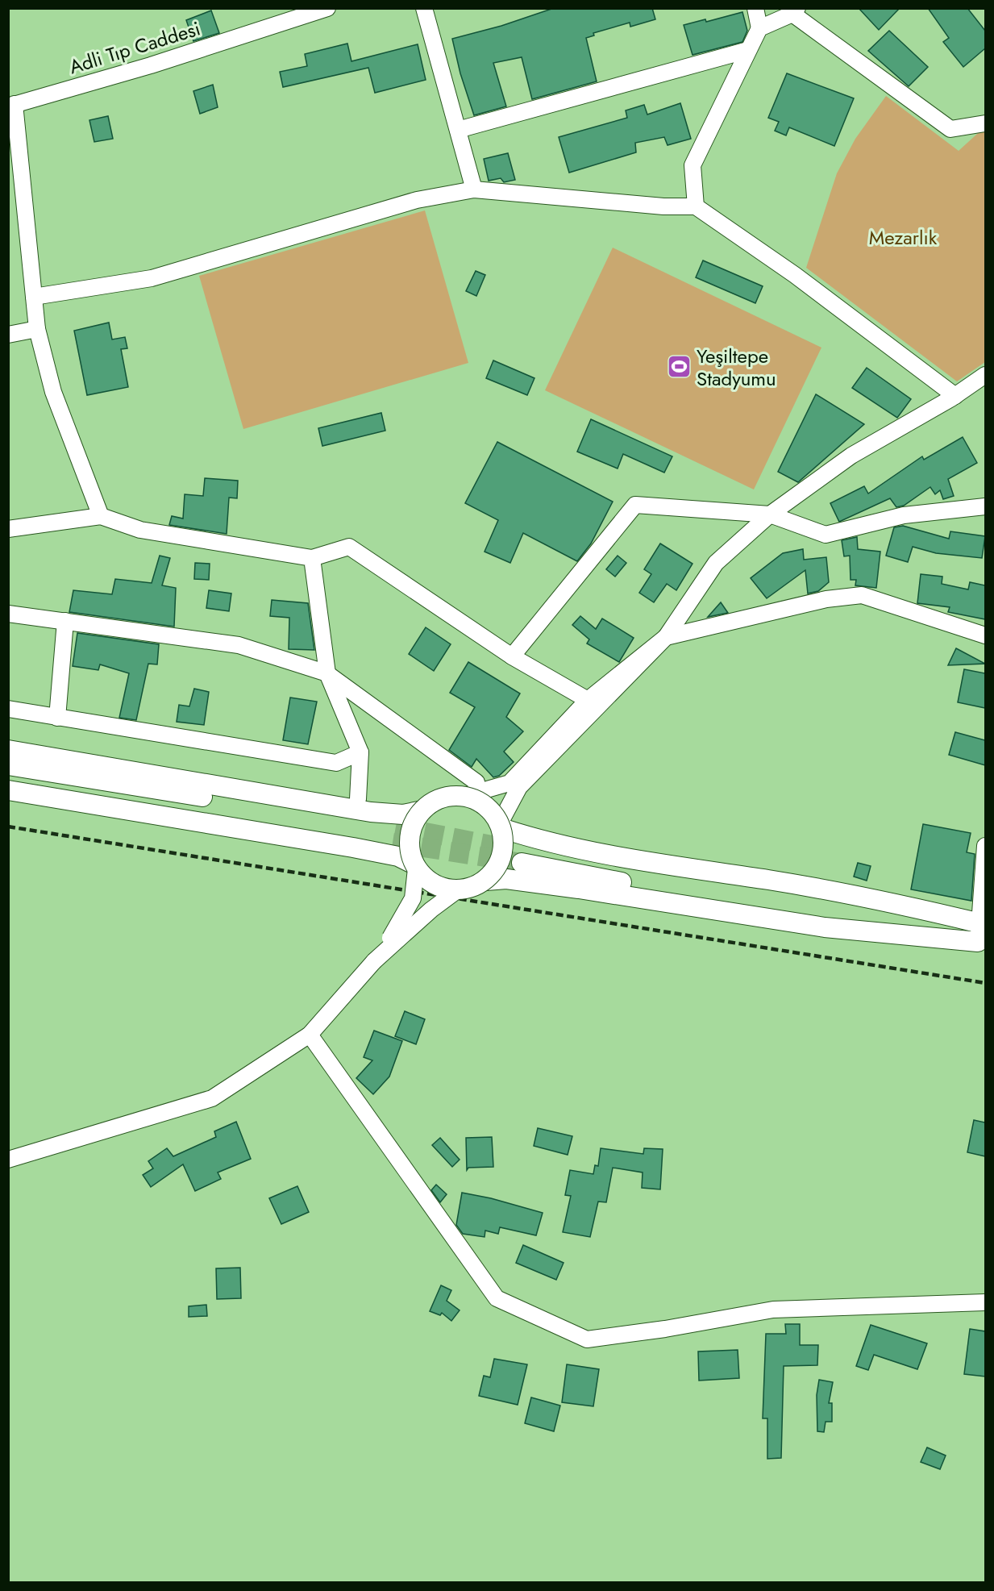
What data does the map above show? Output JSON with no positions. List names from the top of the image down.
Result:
{
  "streets": {
    "street": ["Adli Tıp Caddesi"]
  },
  "parks": ["Mezarlık"],
  "places": {
    "sports": ["Yeşiltepe Stadyumu"]
  }
}
